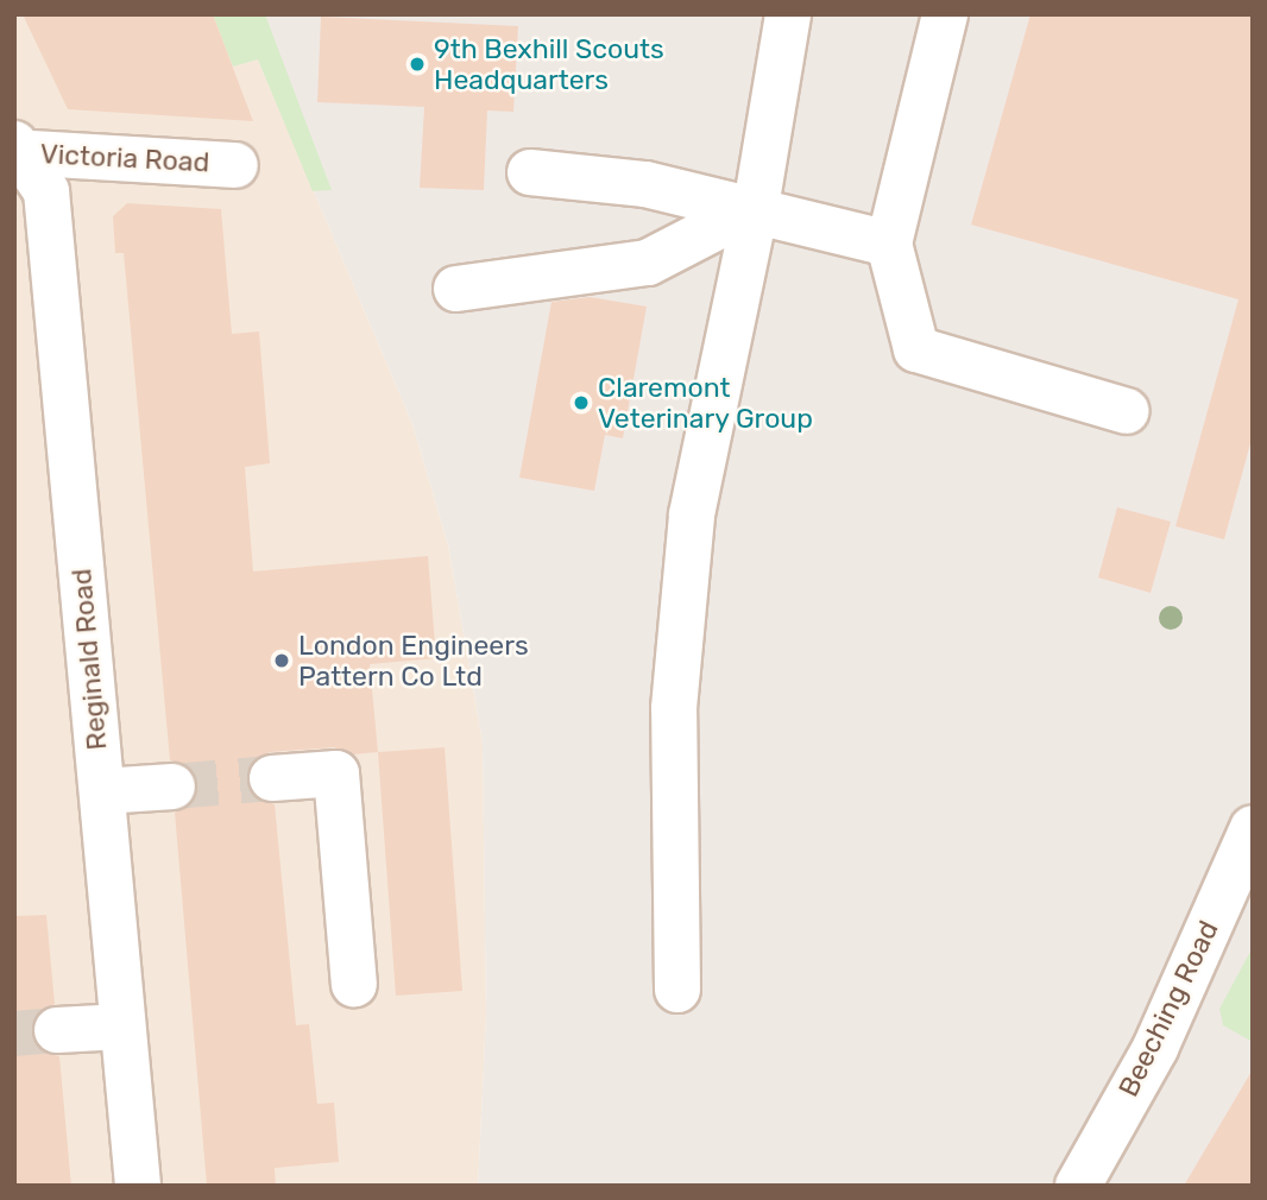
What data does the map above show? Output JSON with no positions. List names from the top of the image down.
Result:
{
  "streets": {
    "street": ["Victoria Road", "Reginald Road", "Beeching Road"]
  },
  "crossings": [
    ["Victoria Road", "Reginald Road"]
  ],
  "places": ["9th Bexhill Scouts Headquarters", "Claremont Veterinary Group", "London Engineers Pattern Co Ltd"]
}
